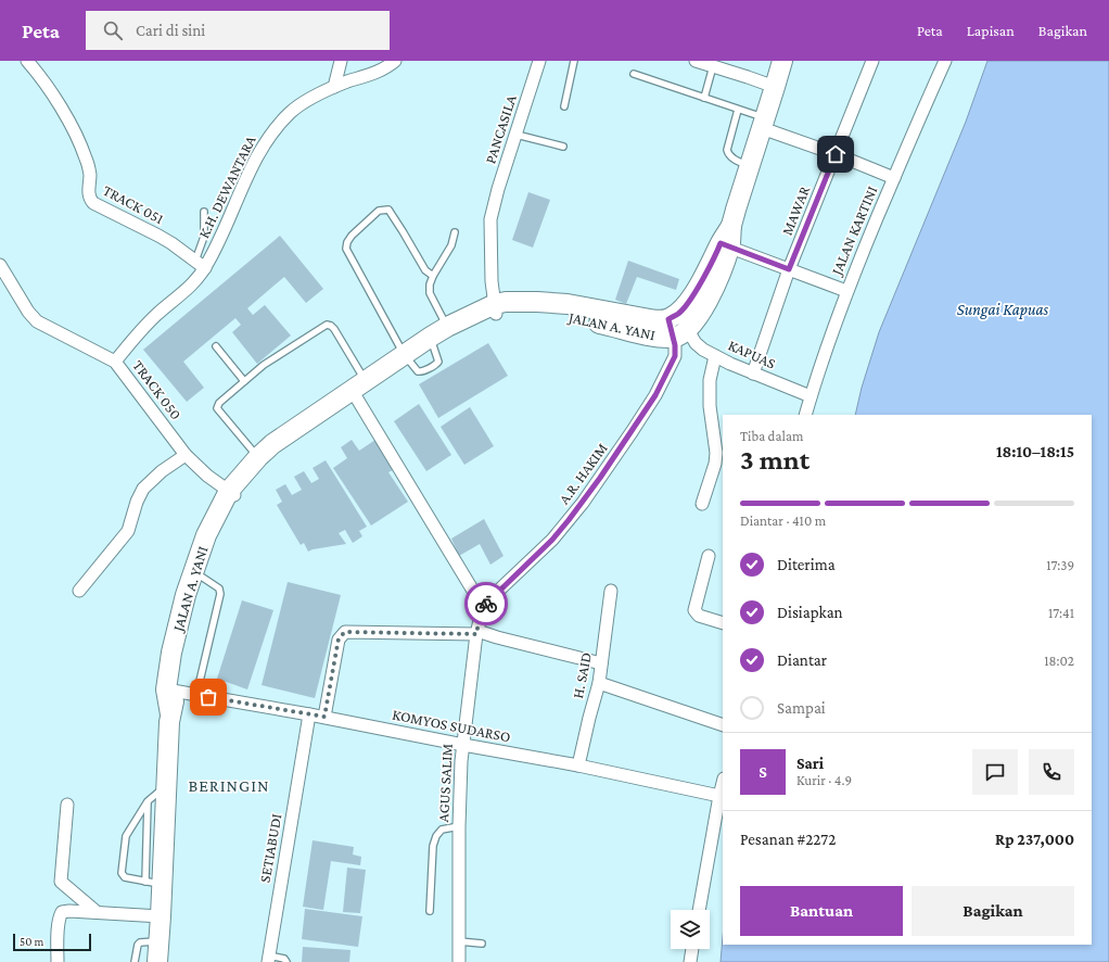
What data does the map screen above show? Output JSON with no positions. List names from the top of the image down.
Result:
{
  "streets": {
    "highway": ["JALAN A. YANI"],
    "street": [
      "PANCASILA",
      "K.H. DEWANTARA",
      "TRACK 051",
      "MAWAR",
      "JALAN KARTINI",
      "KAPUAS",
      "TRACK 050",
      "A.R. HAKIM",
      "H. SAID",
      "KOMYOS SUDARSO",
      "AGUS SALIM",
      "SETIABUDI"
    ]
  },
  "crossings": [
    ["PANCASILA", "JALAN A. YANI"],
    ["K.H. DEWANTARA", "TRACK 051"],
    ["K.H. DEWANTARA", "TRACK 050"],
    ["MAWAR", "KAPUAS"],
    ["JALAN KARTINI", "KAPUAS"],
    ["JALAN A. YANI", "KAPUAS"],
    ["JALAN A. YANI", "TRACK 050"],
    ["JALAN A. YANI", "A.R. HAKIM"],
    ["JALAN A. YANI", "KOMYOS SUDARSO"],
    ["KAPUAS", "A.R. HAKIM"],
    ["A.R. HAKIM", "AGUS SALIM"],
    ["H. SAID", "KOMYOS SUDARSO"],
    ["KOMYOS SUDARSO", "AGUS SALIM"],
    ["KOMYOS SUDARSO", "SETIABUDI"]
  ],
  "districts": ["BERINGIN"],
  "water": ["Sungai Kapuas"],
  "scale_bar": "50 m",
  "page": {
    "header": "Peta",
    "search": "Cari di sini",
    "nav": ["Peta", "Lapisan", "Bagikan"],
    "heading": ["3 mnt", "Tiba dalam", "18:10–18:15"],
    "panel": [
      "Sari",
      "Kurir · 4.9",
      "Pesanan #2272",
      "Rp 237,000"
    ],
    "bar": "Diantar · 410 m",
    "list": [
      ["Diterima", "17:39"],
      ["Disiapkan", "17:41"],
      ["Diantar", "18:02"],
      "Sampai"
    ],
    "round": "S",
    "buttons": ["Bantuan", "Bagikan"],
    "scale": "50 m"
  }
}
